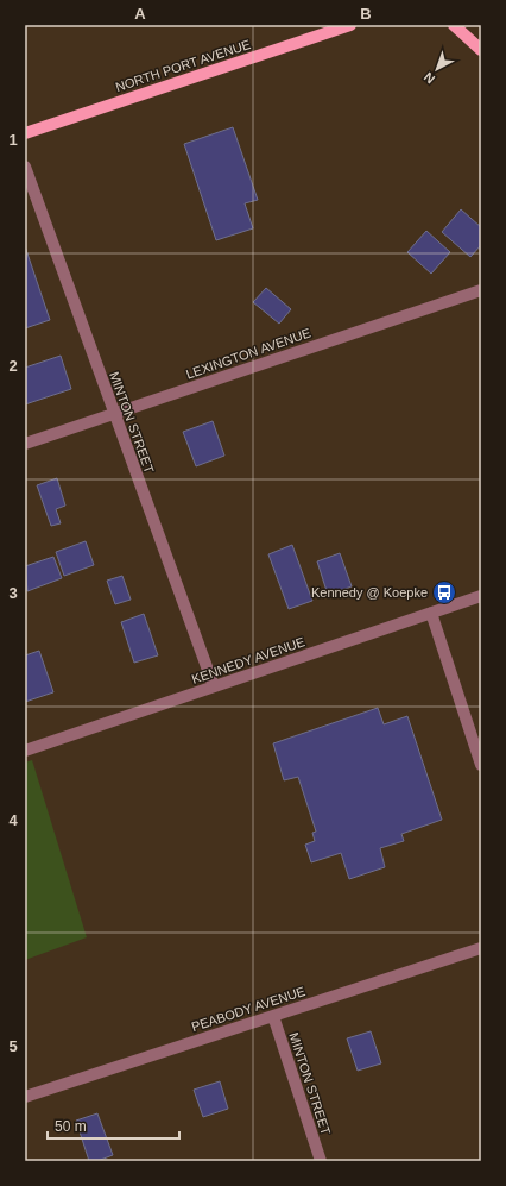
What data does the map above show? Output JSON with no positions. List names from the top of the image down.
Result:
{
  "streets": {
    "main road": ["NORTH PORT AVENUE"],
    "street": [
      "LEXINGTON AVENUE",
      "MINTON STREET",
      "KENNEDY AVENUE",
      "PEABODY AVENUE"
    ]
  },
  "crossings": [
    ["LEXINGTON AVENUE", "MINTON STREET"],
    ["MINTON STREET", "KENNEDY AVENUE"],
    ["MINTON STREET", "PEABODY AVENUE"]
  ],
  "places": {
    "bus stop": ["Kennedy @ Koepke"]
  },
  "scale_bar": "50 m",
  "north": "bottom left",
  "grid": {
    "columns": ["A", "B"],
    "rows": [
      "1",
      "2",
      "3",
      "4",
      "5"
    ]
  }
}
